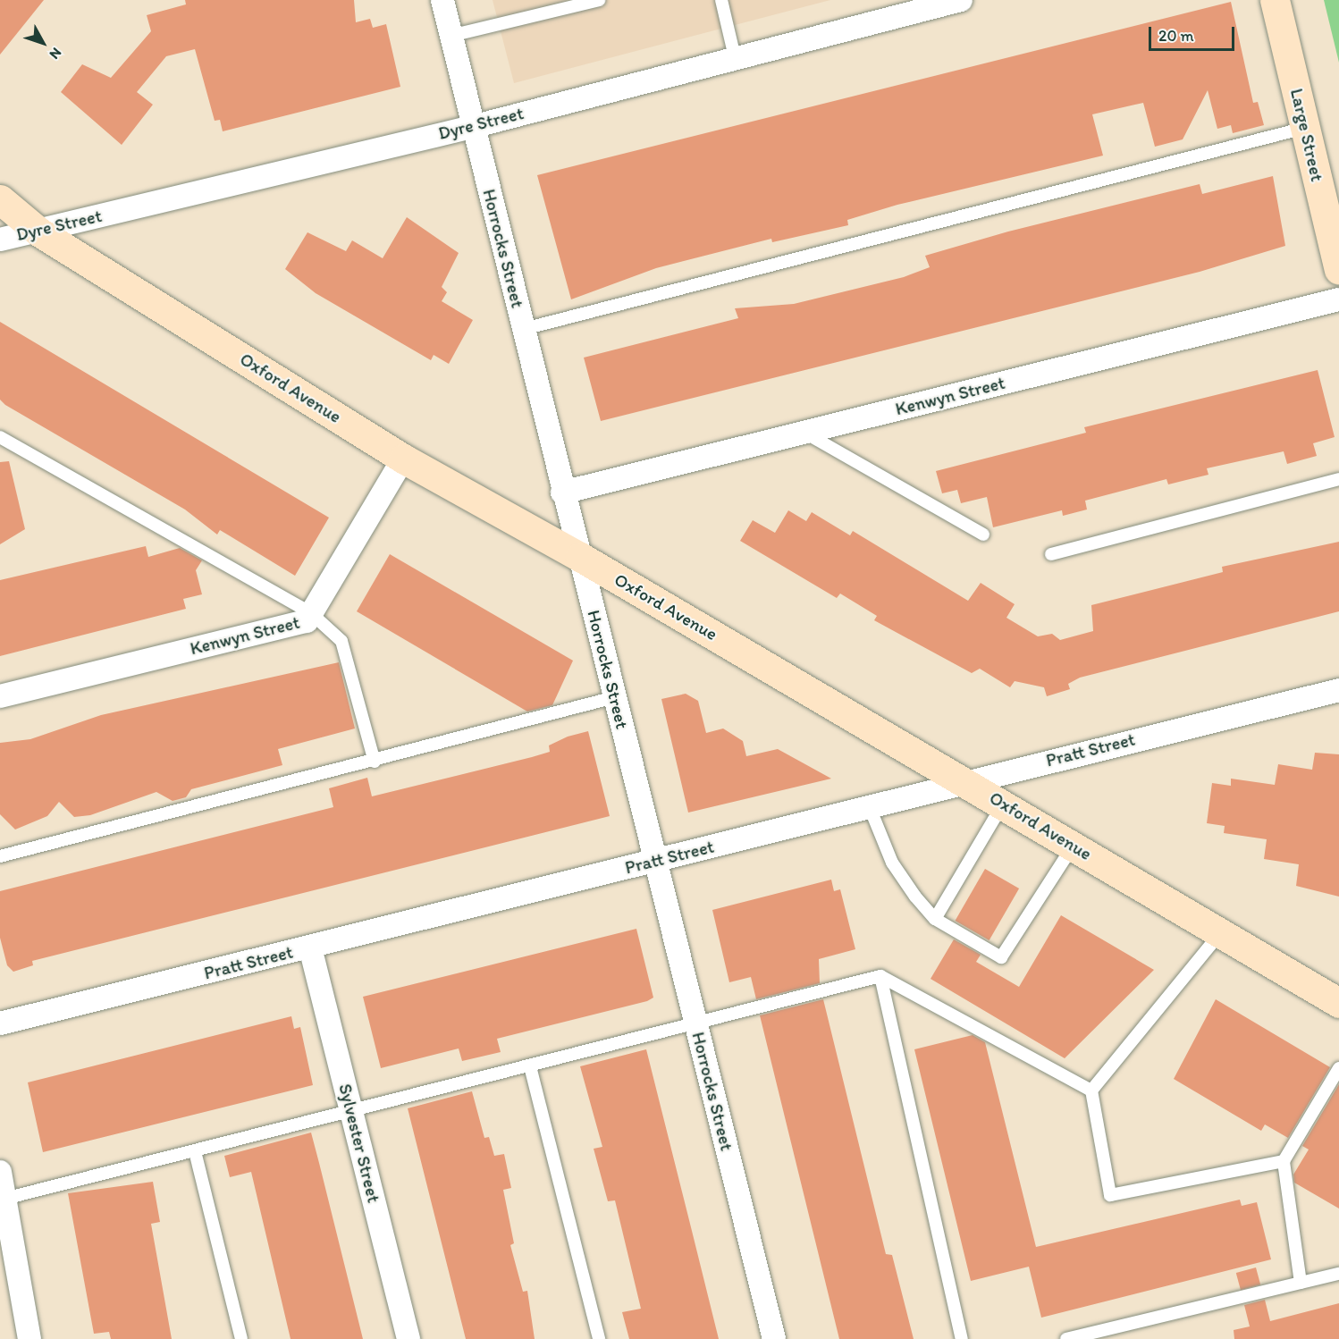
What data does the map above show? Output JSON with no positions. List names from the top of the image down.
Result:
{
  "streets": {
    "street": [
      "Dyre Street",
      "Large Street",
      "Horrocks Street",
      "Oxford Avenue",
      "Kenwyn Street",
      "Pratt Street",
      "Sylvester Street"
    ]
  },
  "crossings": [
    ["Dyre Street", "Horrocks Street"],
    ["Dyre Street", "Oxford Avenue"],
    ["Horrocks Street", "Oxford Avenue"],
    ["Horrocks Street", "Kenwyn Street"],
    ["Horrocks Street", "Pratt Street"],
    ["Oxford Avenue", "Kenwyn Street"],
    ["Oxford Avenue", "Pratt Street"],
    ["Pratt Street", "Sylvester Street"]
  ],
  "scale_bar": "20 m",
  "north": "bottom right"
}
